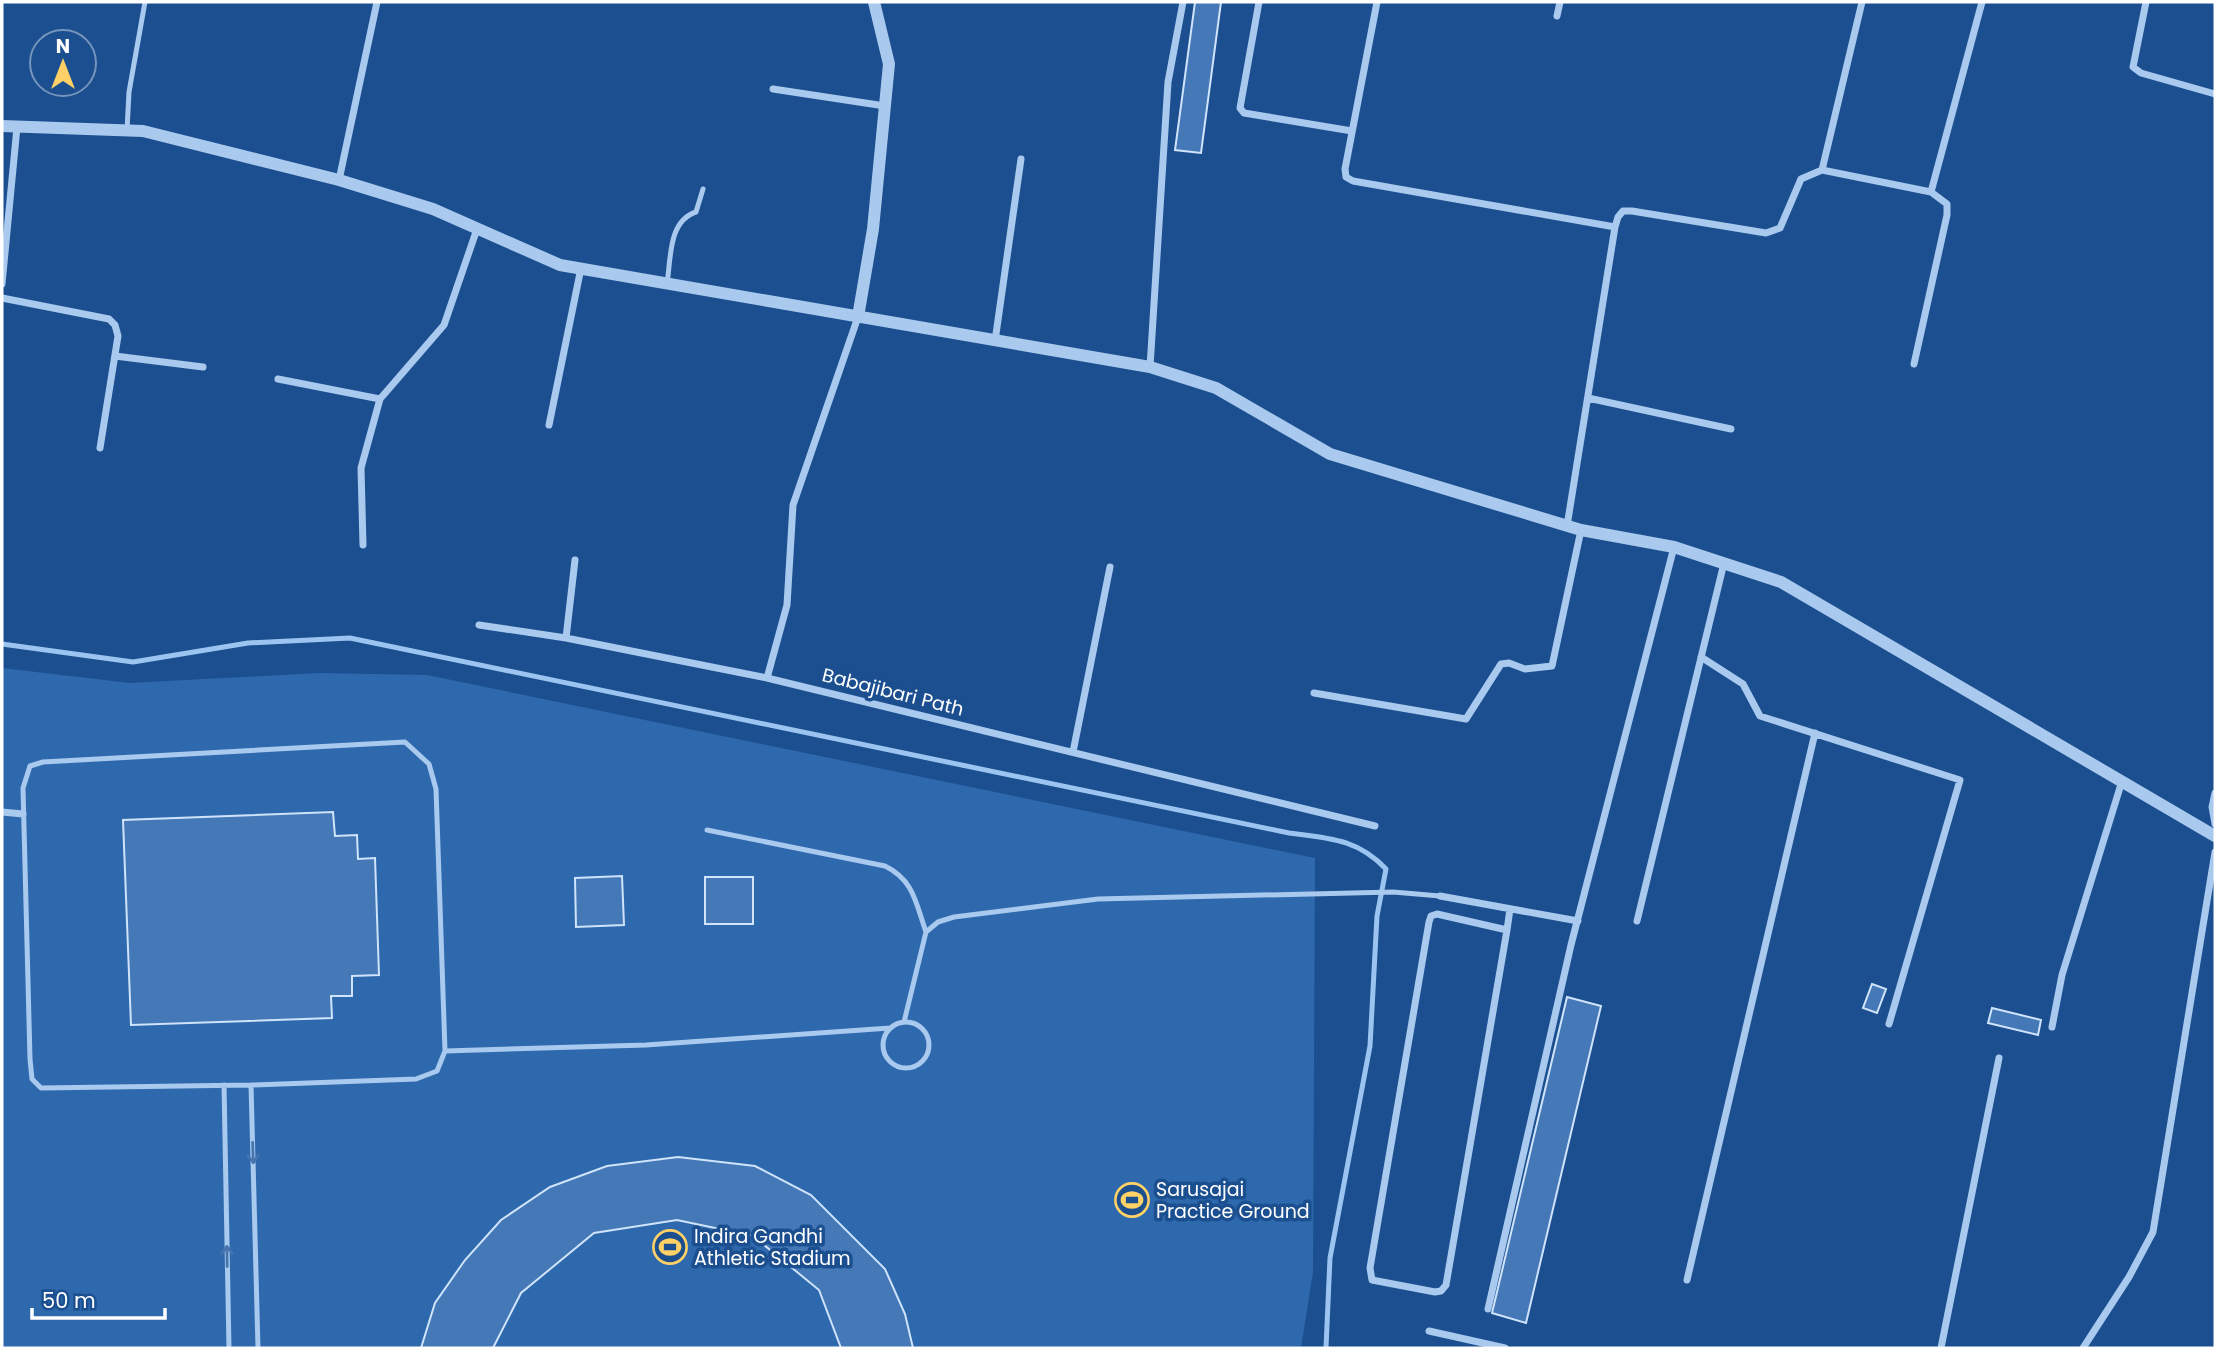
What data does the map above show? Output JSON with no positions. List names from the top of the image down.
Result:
{
  "streets": {
    "street": ["Babajibari Path"]
  },
  "places": {
    "sports": ["Sarusajai Practice Ground", "Indira Gandhi Athletic Stadium"]
  },
  "scale_bar": "50 m",
  "north": "top"
}
